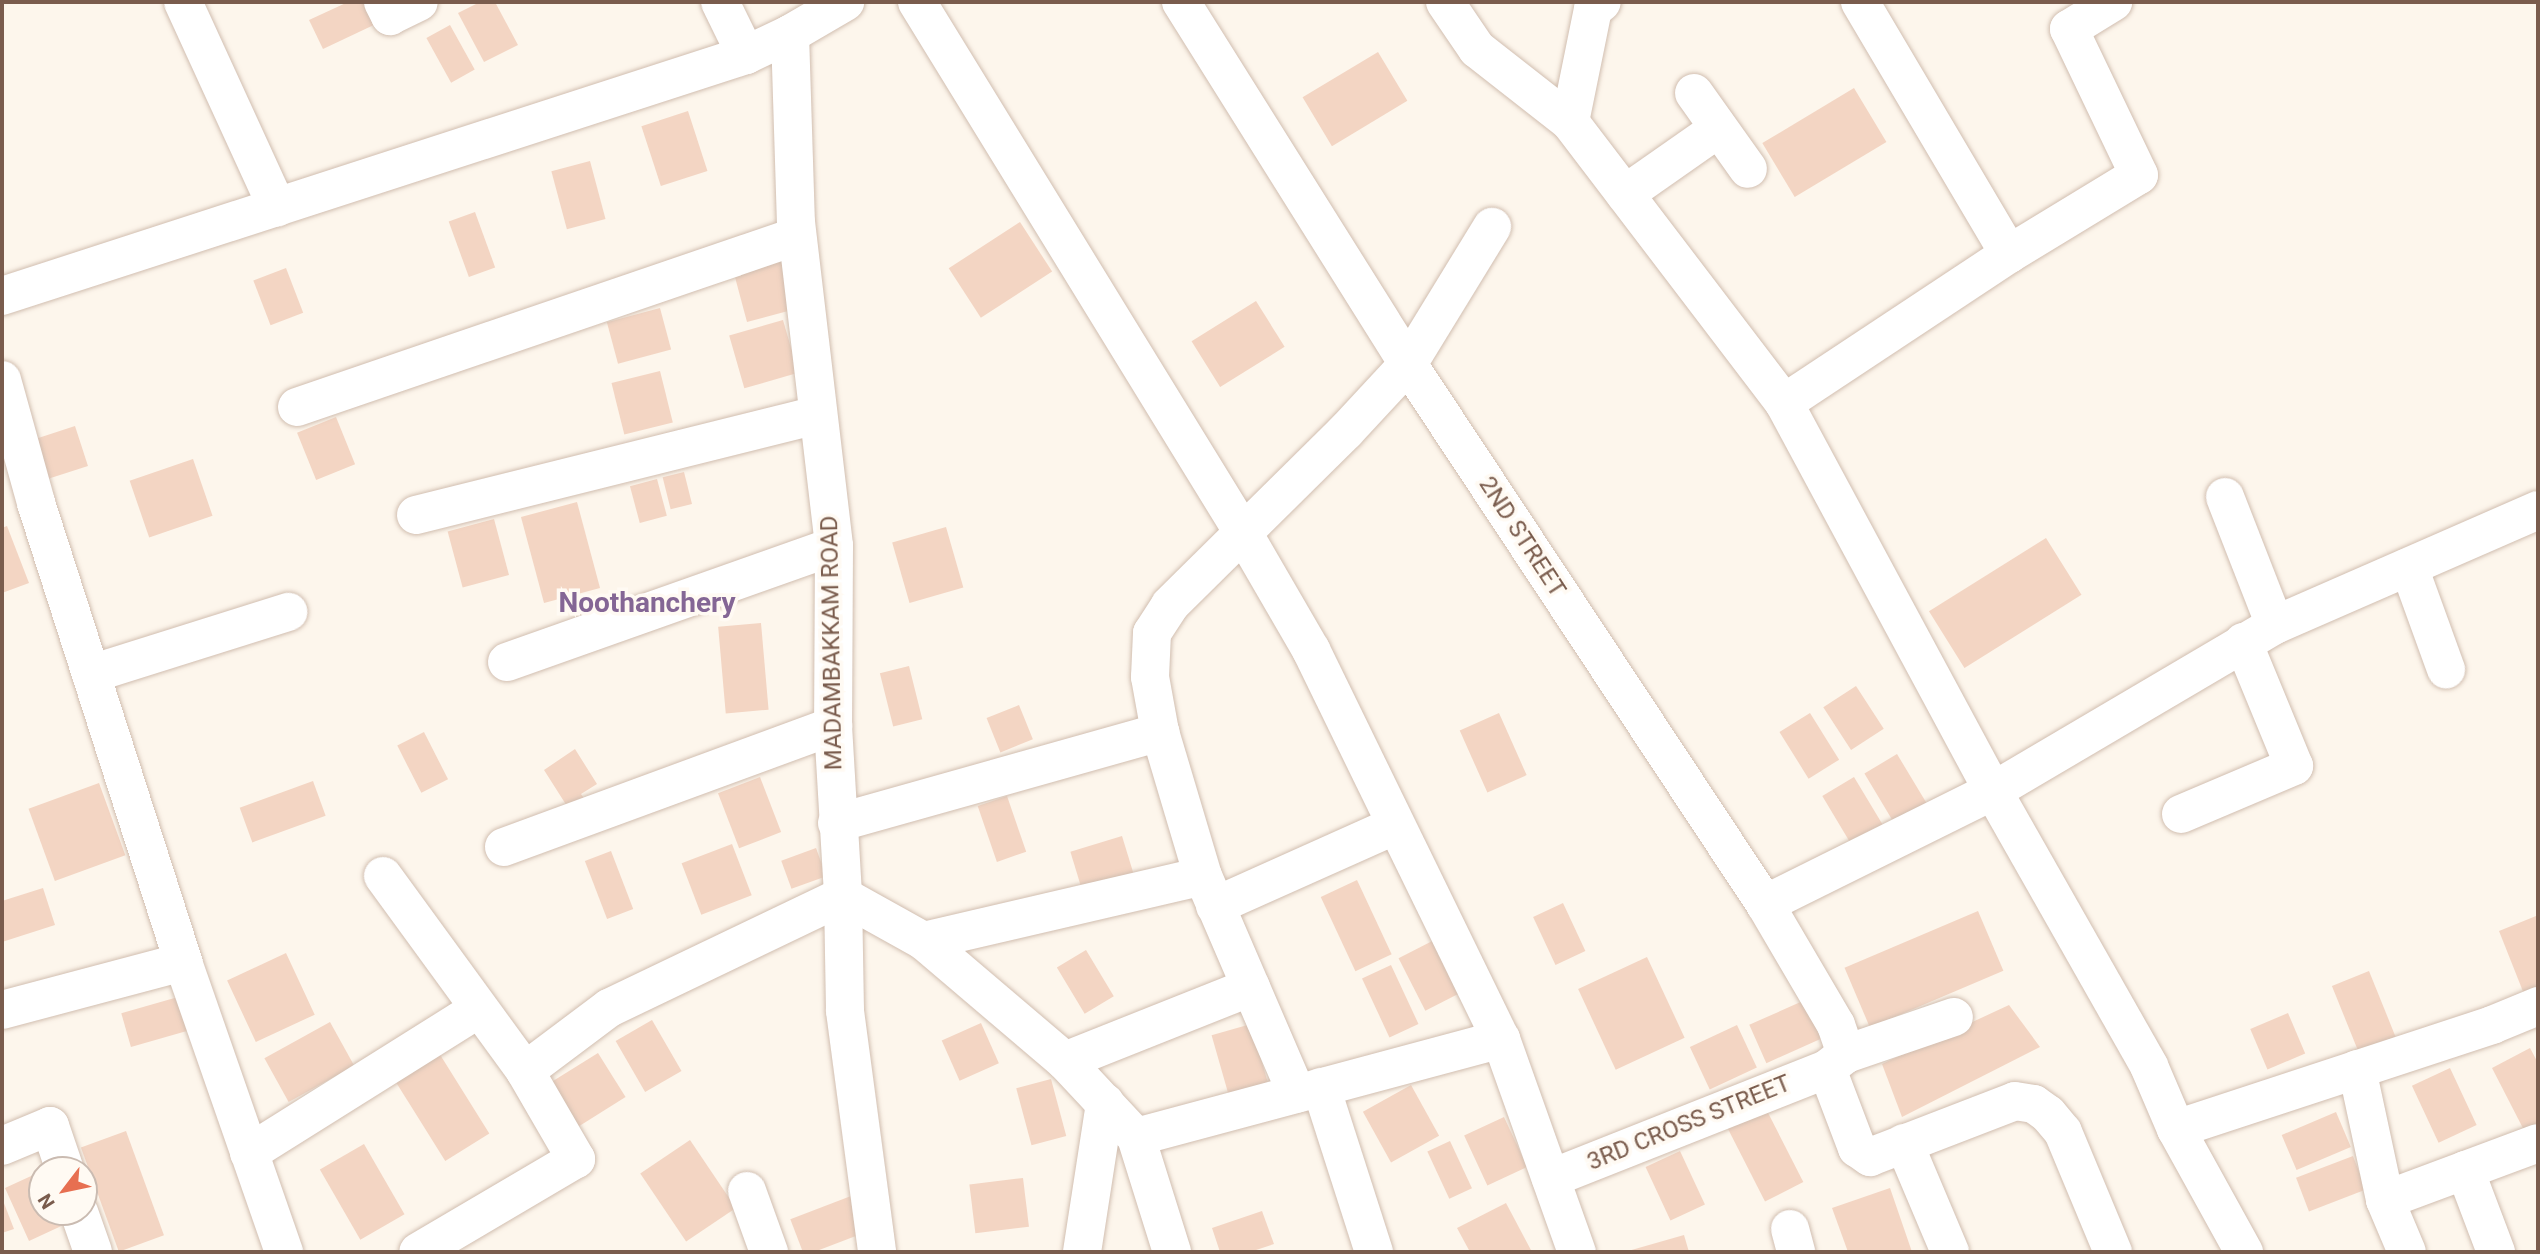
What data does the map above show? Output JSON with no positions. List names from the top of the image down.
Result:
{
  "streets": {
    "street": ["2ND STREET", "MADAMBAKKAM ROAD", "3RD CROSS STREET"]
  },
  "crossings": [
    ["2ND STREET", "3RD CROSS STREET"]
  ],
  "districts": ["Noothanchery"],
  "north": "bottom left"
}
